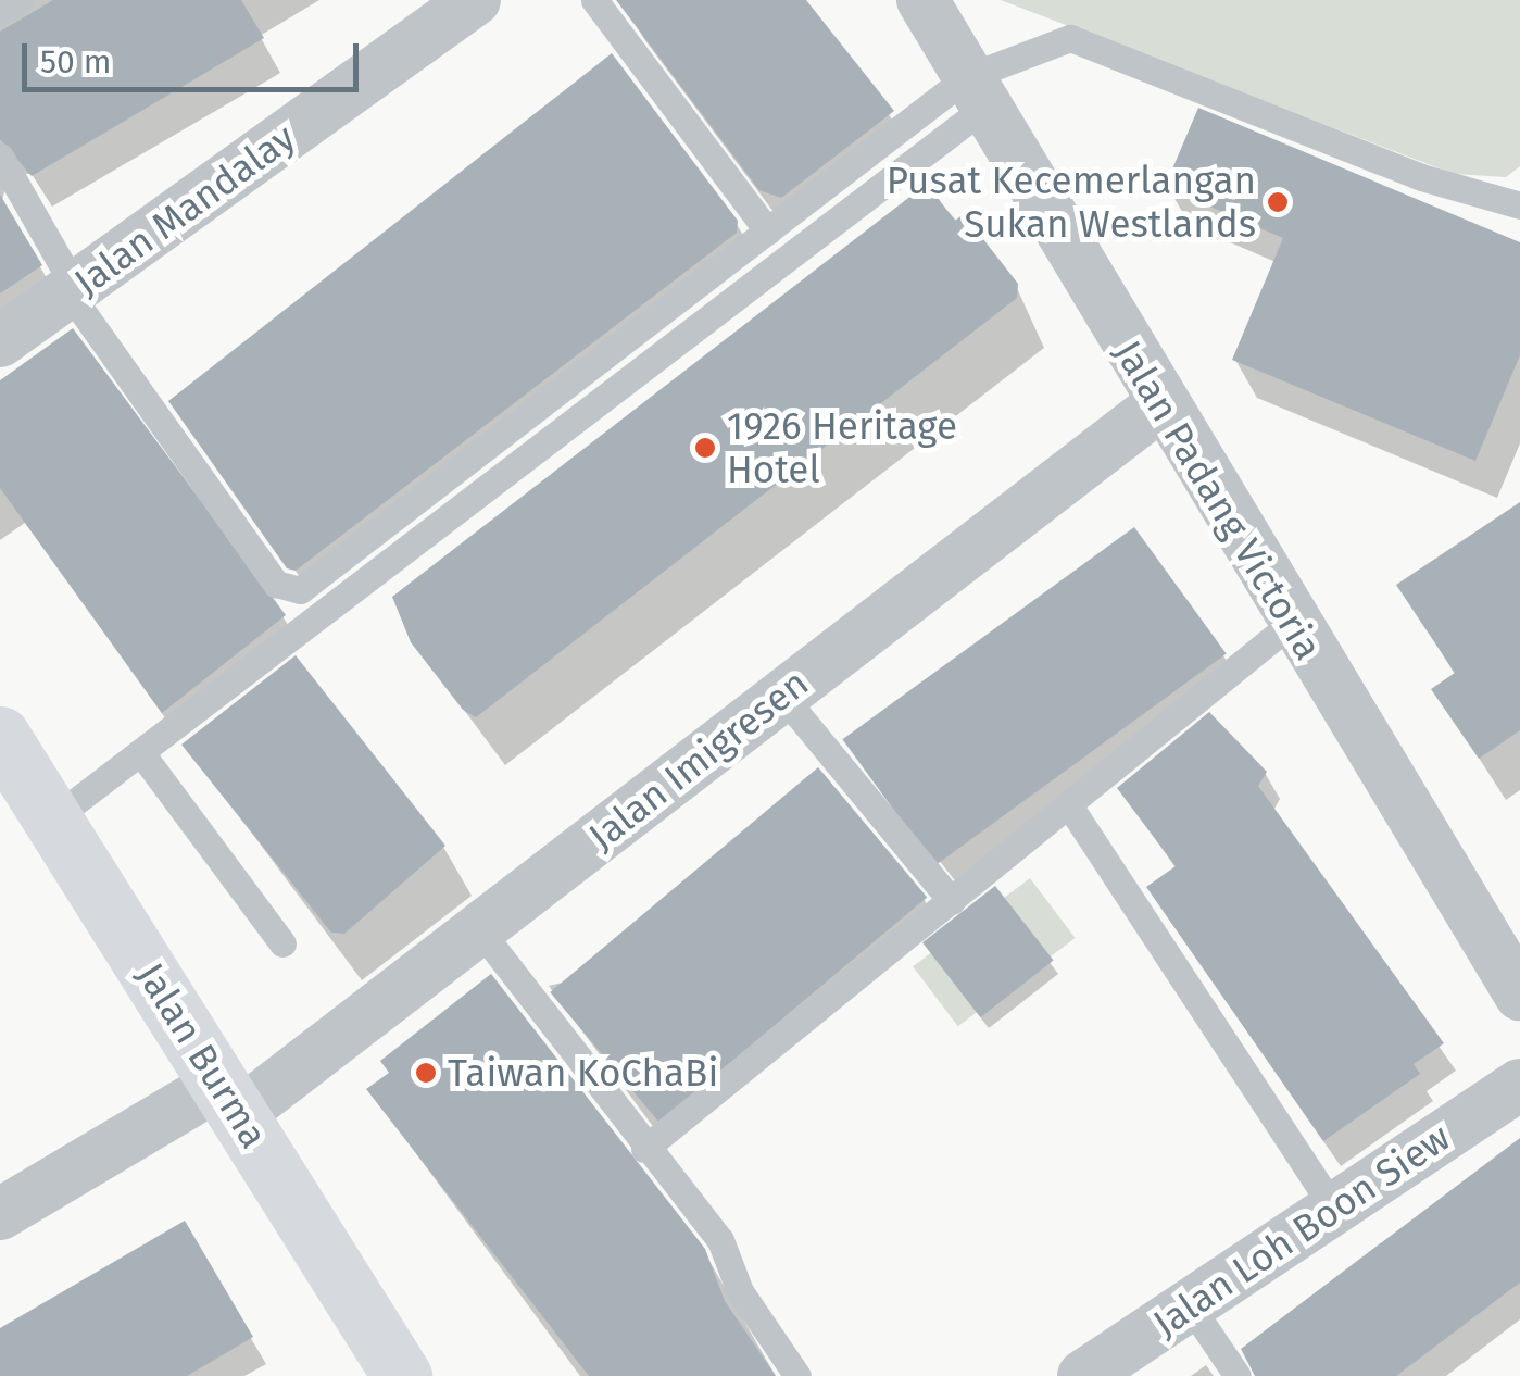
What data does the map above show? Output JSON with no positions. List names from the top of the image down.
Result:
{
  "streets": {
    "main road": ["Jalan Burma"],
    "street": [
      "Jalan Mandalay",
      "Jalan Padang Victoria",
      "Jalan Imigresen",
      "Jalan Loh Boon Siew"
    ]
  },
  "crossings": [
    ["Jalan Padang Victoria", "Jalan Imigresen"],
    ["Jalan Imigresen", "Jalan Burma"]
  ],
  "places": ["Pusat Kecemerlangan Sukan Westlands", "1926 Heritage Hotel", "Taiwan KoChaBi"],
  "scale_bar": "50 m"
}
